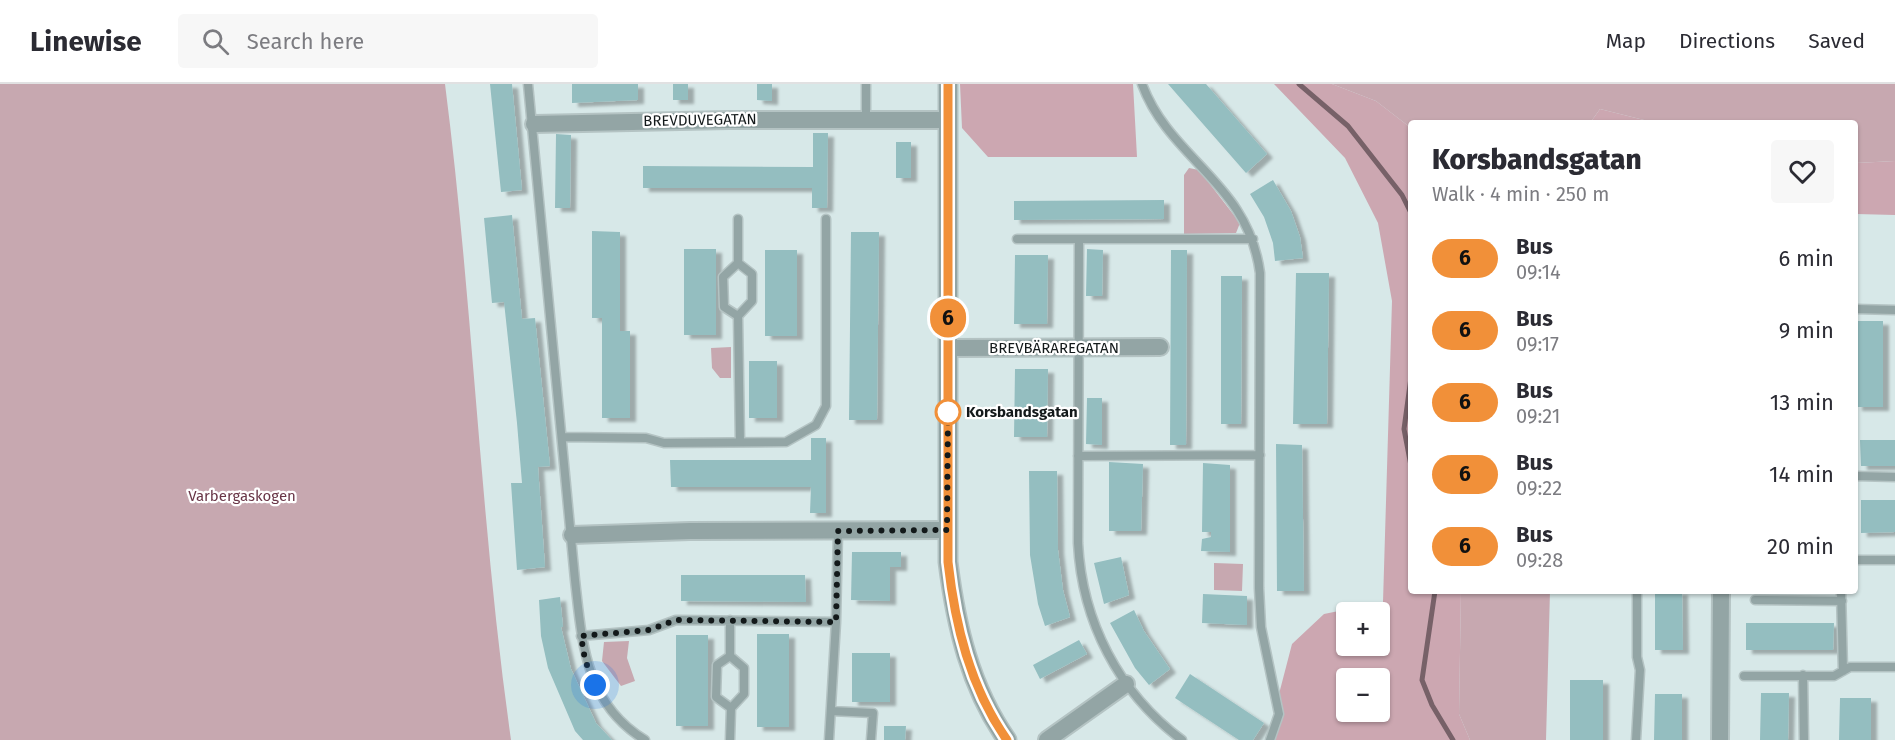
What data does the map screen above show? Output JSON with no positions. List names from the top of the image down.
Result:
{
  "streets": {
    "street": ["BREVDUVEGATAN", "BREVBÄRAREGATAN"]
  },
  "parks": ["Varbergaskogen"],
  "places": ["Korsbandsgatan"],
  "lines": ["bus line 6"],
  "page": {
    "header": "Linewise",
    "search": "Search here",
    "nav": ["Map", "Directions", "Saved"],
    "on_map": "6",
    "heading": ["Korsbandsgatan", "Walk · 4 min · 250 m"],
    "list": [
      {
        "mark": "6",
        "name": "Bus",
        "note": "09:14",
        "value": "6 min"
      },
      {
        "mark": "6",
        "name": "Bus",
        "note": "09:17",
        "value": "9 min"
      },
      {
        "mark": "6",
        "name": "Bus",
        "note": "09:21",
        "value": "13 min"
      },
      {
        "mark": "6",
        "name": "Bus",
        "note": "09:22",
        "value": "14 min"
      },
      {
        "mark": "6",
        "name": "Bus",
        "note": "09:28",
        "value": "20 min"
      }
    ],
    "map_buttons": ["+", "−"]
  }
}
